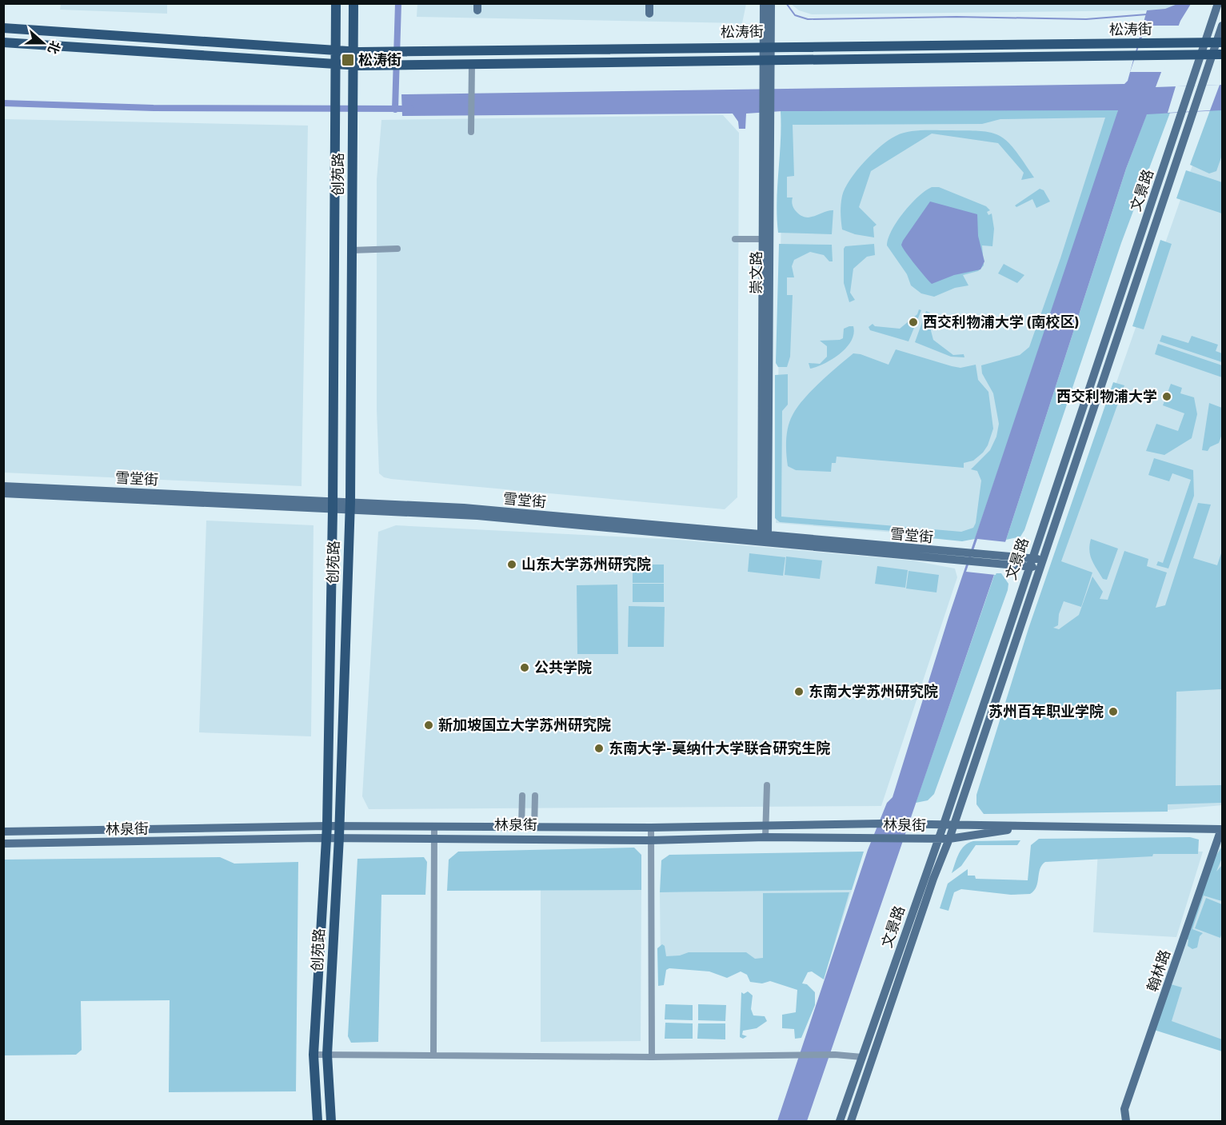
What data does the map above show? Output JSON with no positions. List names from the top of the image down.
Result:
{
  "streets": {
    "main road": [
      "松涛街",
      "创苑路",
      "文景路",
      "崇文路",
      "雪堂街",
      "林泉街",
      "翰林路"
    ]
  },
  "crossings": [
    ["松涛街", "创苑路"],
    ["松涛街", "文景路"],
    ["松涛街", "崇文路"],
    ["创苑路", "雪堂街"],
    ["创苑路", "林泉街"],
    ["文景路", "雪堂街"],
    ["文景路", "林泉街"],
    ["崇文路", "雪堂街"],
    ["林泉街", "翰林路"]
  ],
  "places": {
    "transit": ["松涛街"],
    "other": [
      "西交利物浦大学 (南校区)",
      "西交利物浦大学",
      "山东大学苏州研究院",
      "公共学院",
      "东南大学苏州研究院",
      "苏州百年职业学院",
      "新加坡国立大学苏州研究院",
      "东南大学-莫纳什大学联合研究生院"
    ]
  },
  "north": "right"
}
